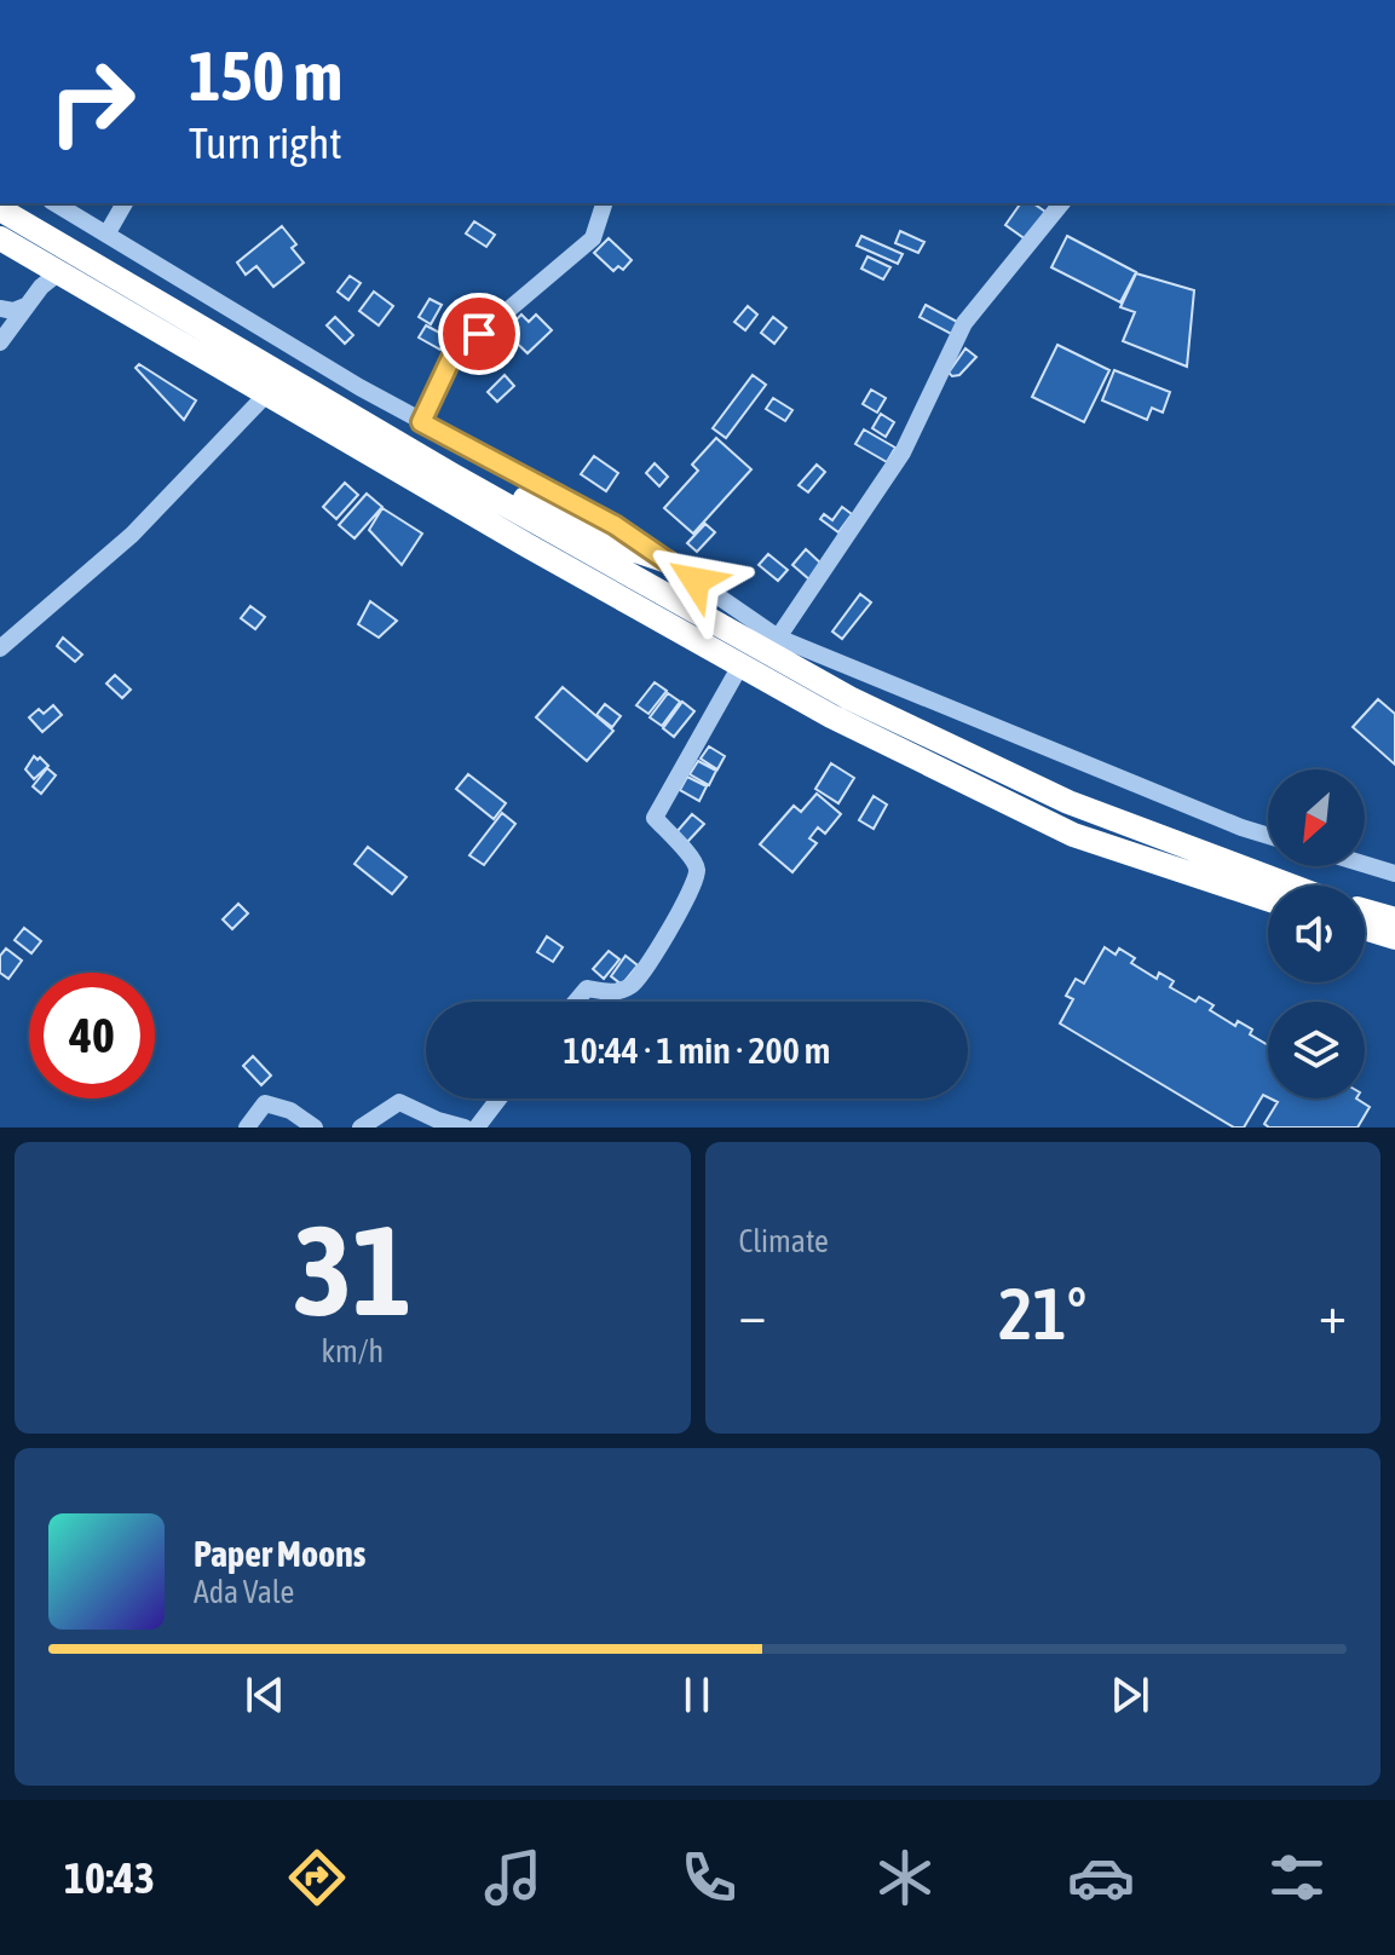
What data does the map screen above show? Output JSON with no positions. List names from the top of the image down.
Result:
{
  "north": "bottom left",
  "page": {
    "turn": ["150 m", "Turn right"],
    "limit": "40",
    "trip": "10:44 · 1 min · 200 m",
    "tile": [
      ["31", "km/h"],
      "Climate"
    ],
    "heat": ["−", "21°", "+"],
    "song": ["Paper Moons", "Ada Vale"],
    "tabs": "10:43"
  }
}
